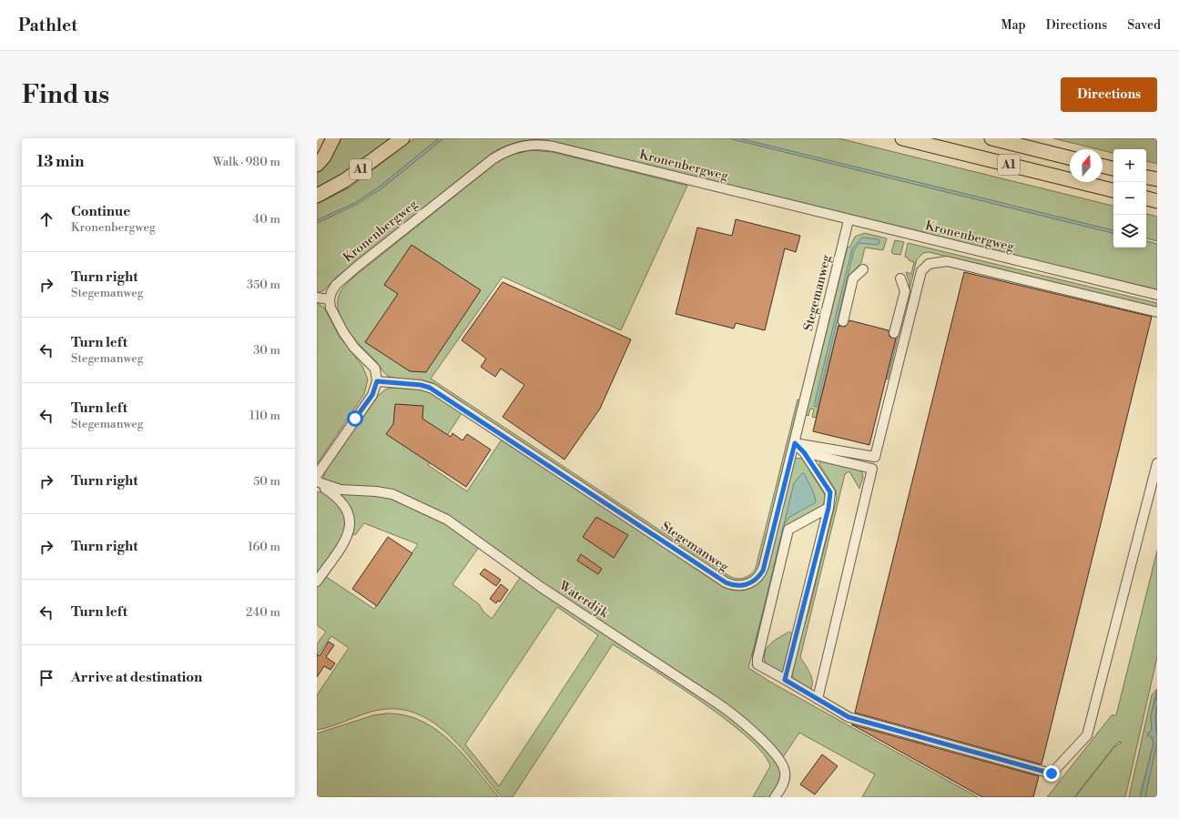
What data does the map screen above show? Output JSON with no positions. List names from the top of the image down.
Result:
{
  "streets": {
    "highway": ["A1"],
    "street": ["Kronenbergweg", "Stegemanweg", "Waterdijk"]
  },
  "crossings": [
    ["Kronenbergweg", "Stegemanweg"]
  ],
  "north": "top",
  "page": {
    "header": "Pathlet",
    "nav": ["Map", "Directions", "Saved"],
    "buttons": "Directions",
    "title": "Find us",
    "heading": ["13 min", "Walk · 980 m"],
    "map_buttons": ["+", "−"],
    "list": [
      ["Continue", "Kronenbergweg", "40 m"],
      ["Turn right", "Stegemanweg", "350 m"],
      ["Turn left", "Stegemanweg", "30 m"],
      ["Turn left", "Stegemanweg", "110 m"],
      ["Turn right", "50 m"],
      ["Turn right", "160 m"],
      ["Turn left", "240 m"],
      "Arrive at destination"
    ]
  }
}
